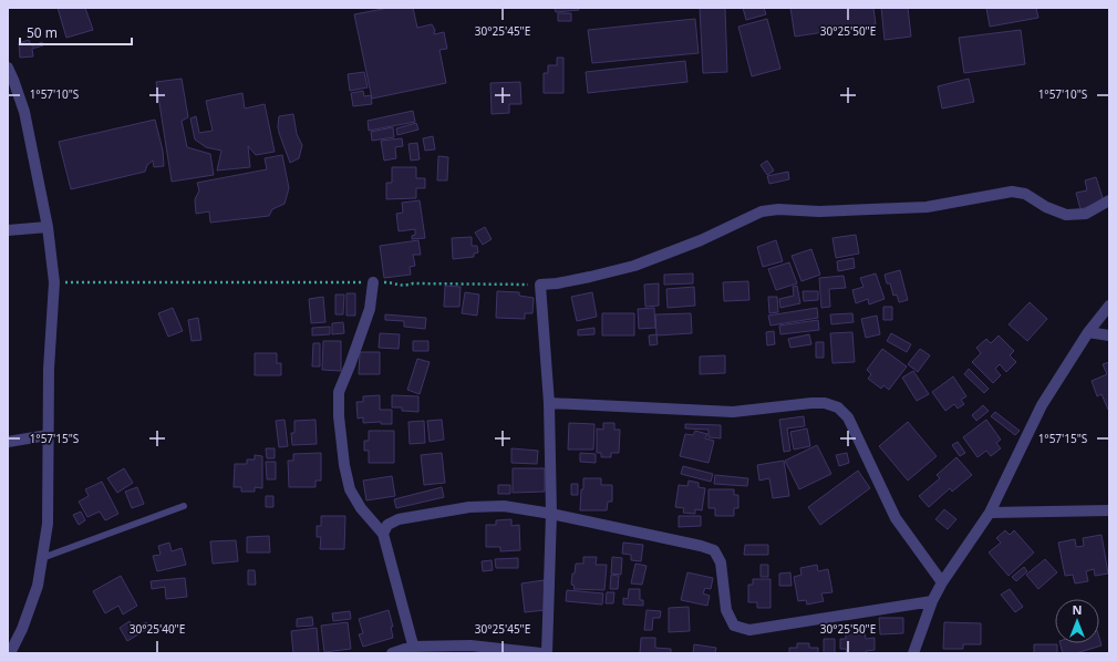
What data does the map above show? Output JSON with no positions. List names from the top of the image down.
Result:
{
  "scale_bar": "50 m",
  "north": "top",
  "coordinates": [
    "30°25'45\"E",
    "30°25'50\"E",
    "1°57'10\"S",
    "1°57'15\"S",
    "30°25'40\"E"
  ]
}
